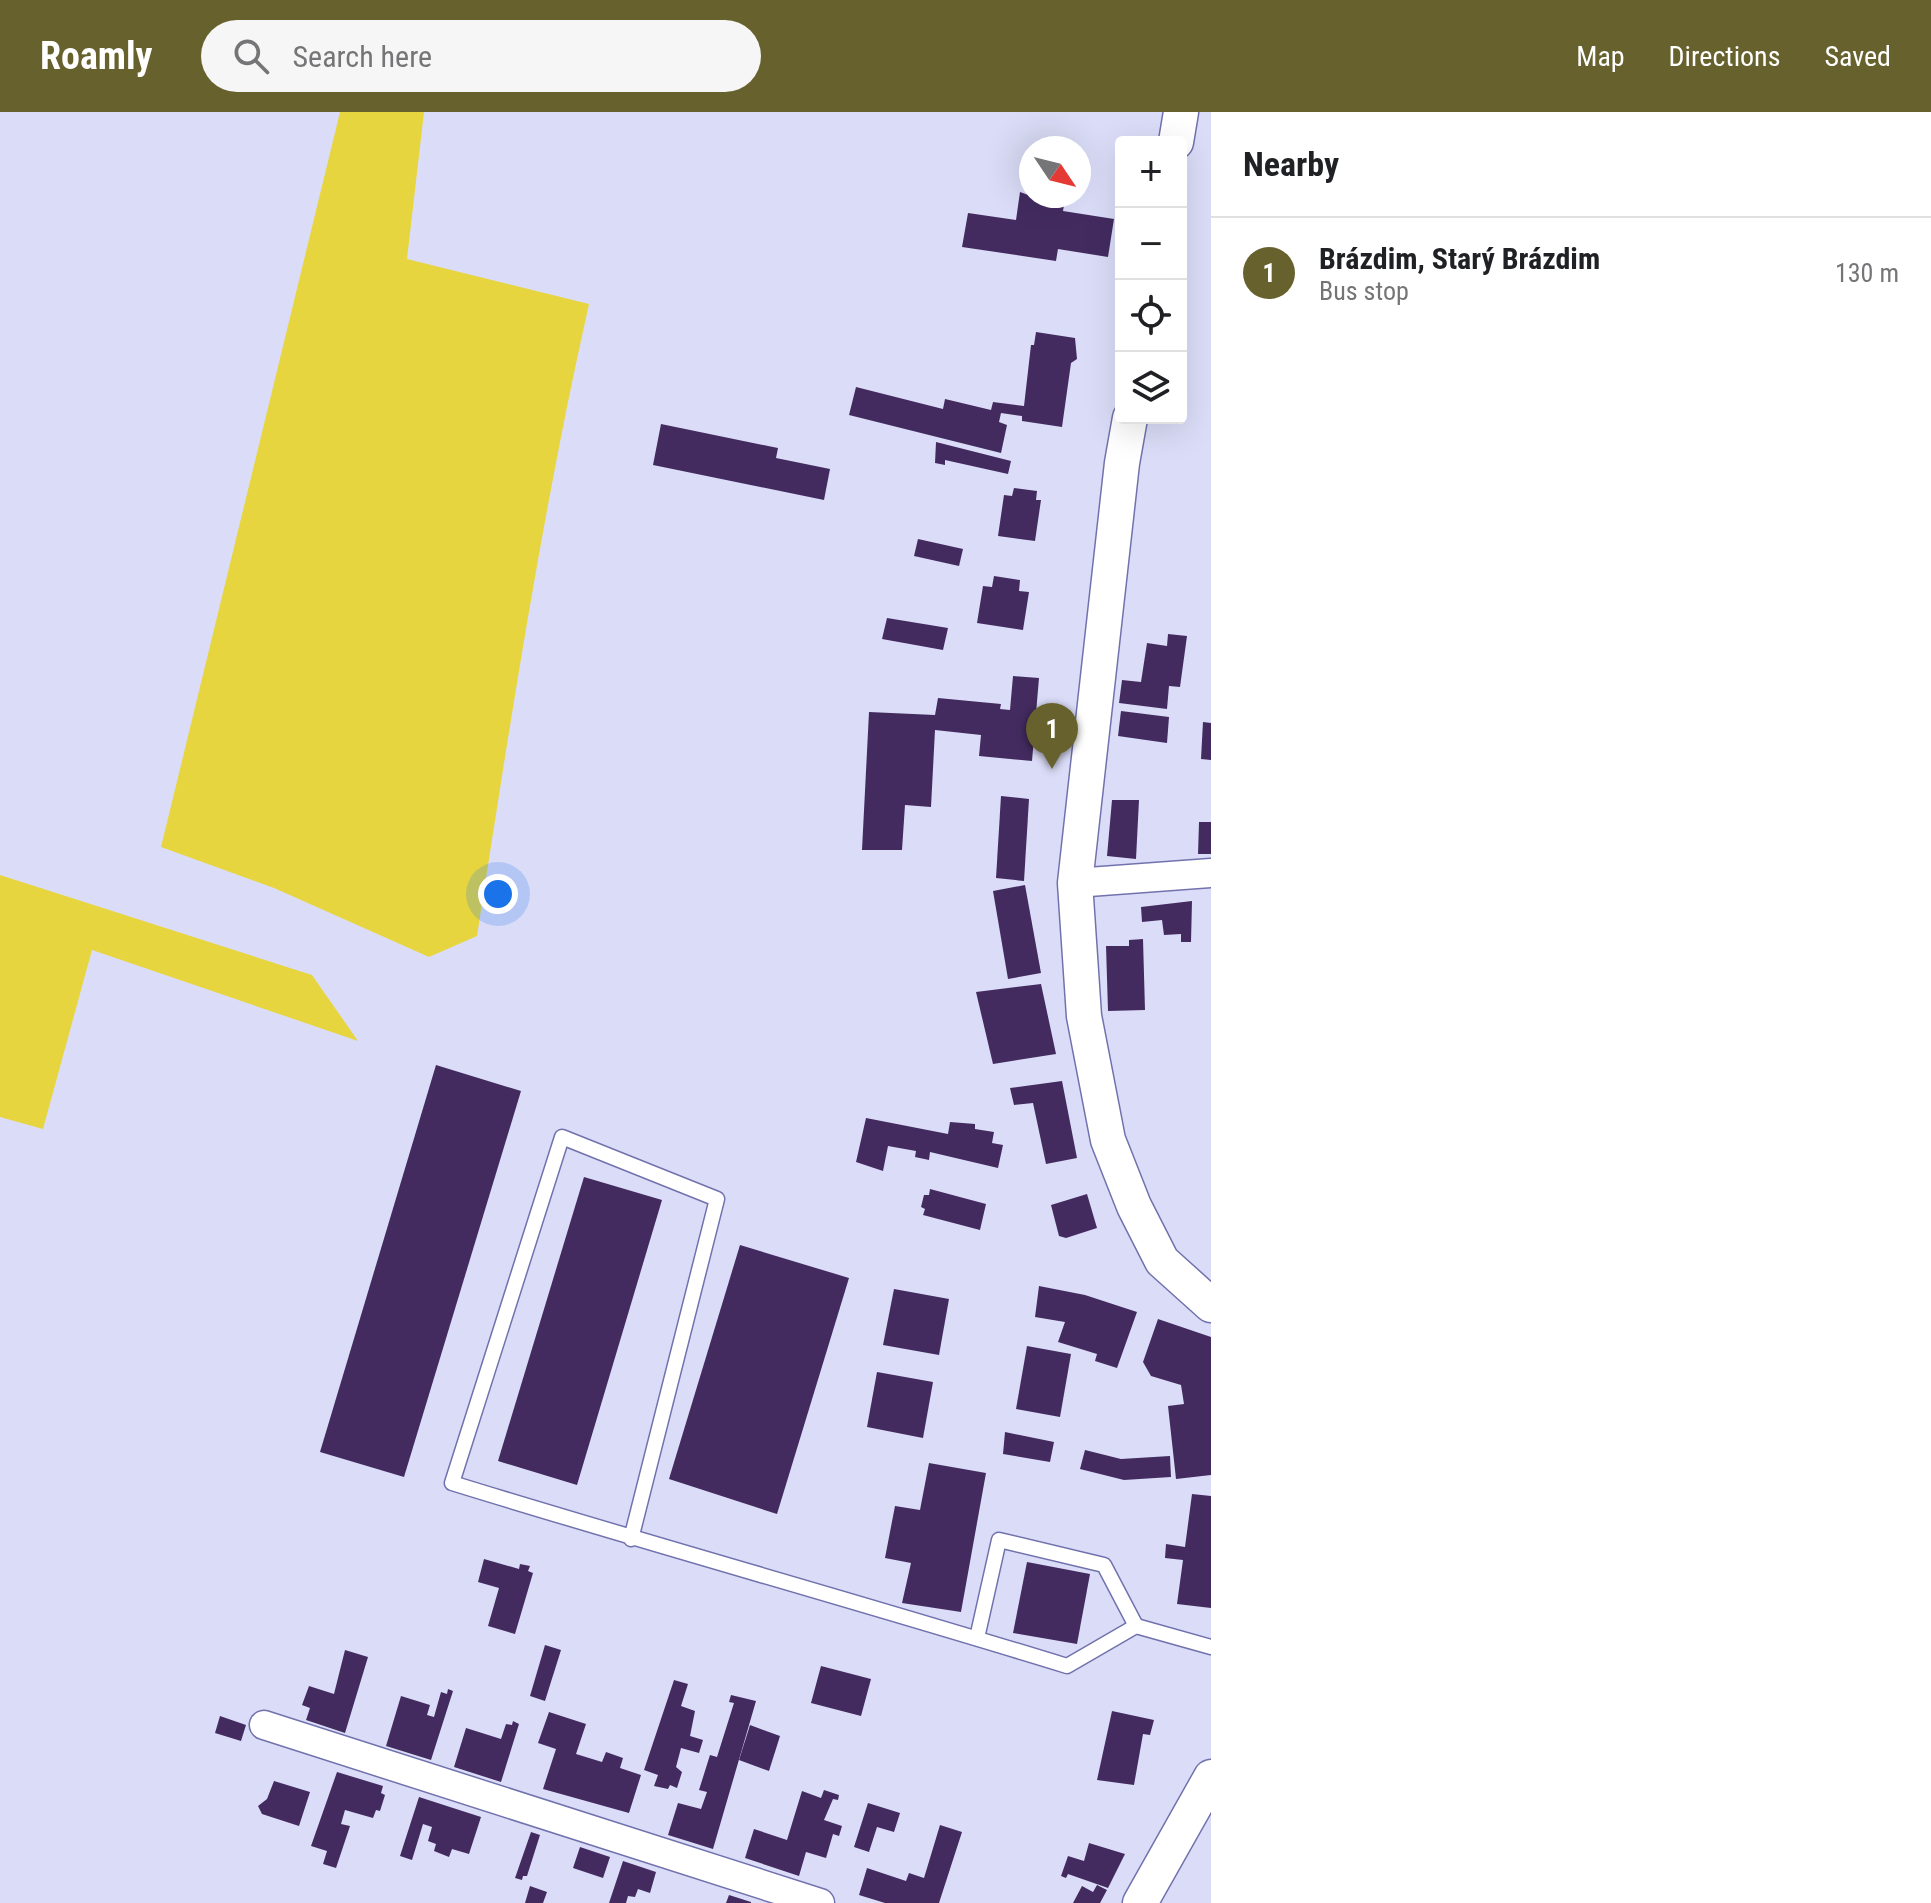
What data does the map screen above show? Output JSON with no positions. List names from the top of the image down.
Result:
{
  "north": "bottom right",
  "page": {
    "header": "Roamly",
    "search": "Search here",
    "nav": ["Map", "Directions", "Saved"],
    "heading": "Nearby",
    "map_buttons": ["+", "−"],
    "list": [
      {
        "mark": "1",
        "name": "Brázdim, Starý Brázdim",
        "note": "Bus stop",
        "value": "130 m"
      }
    ],
    "pins": "1"
  }
}
